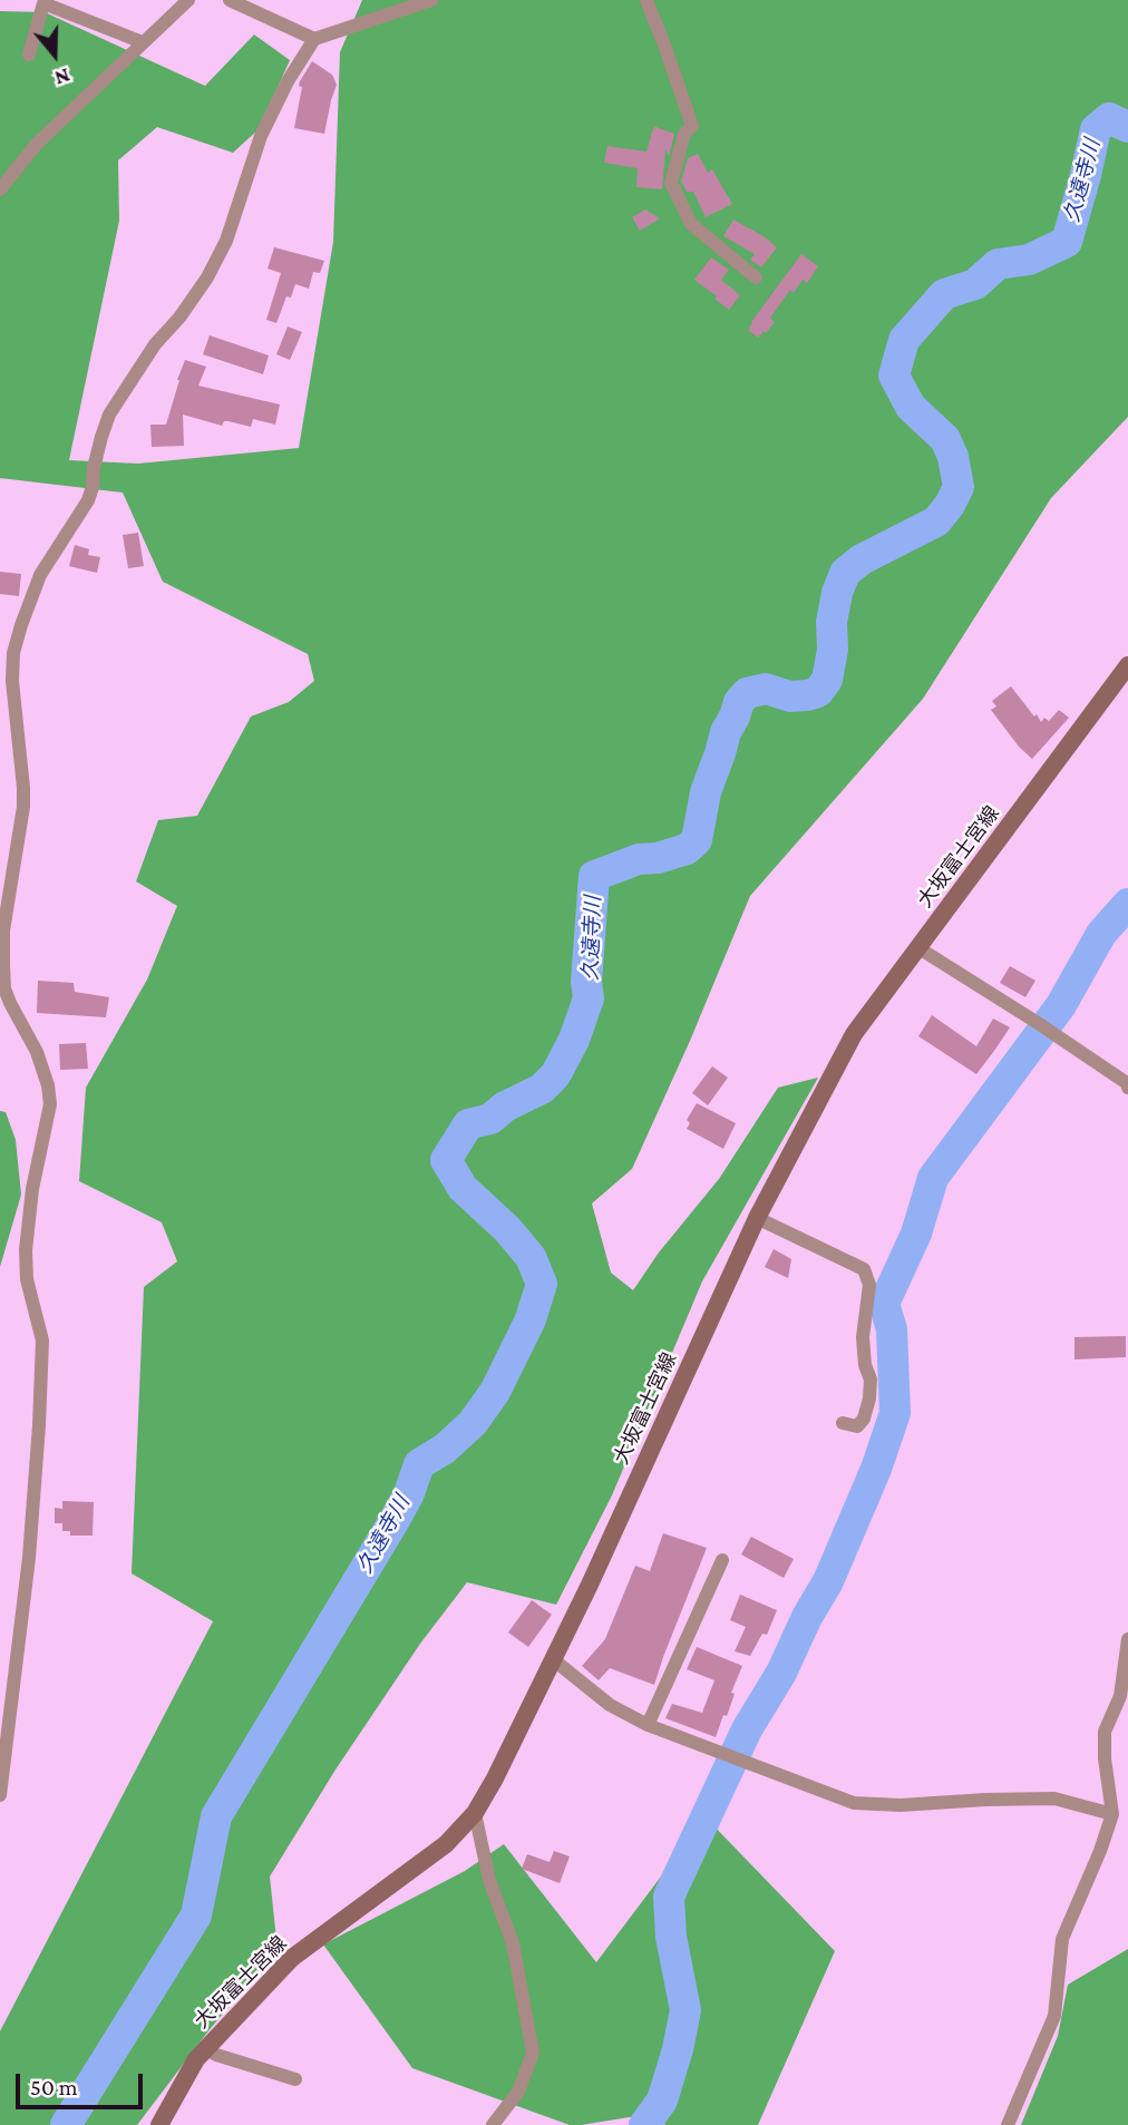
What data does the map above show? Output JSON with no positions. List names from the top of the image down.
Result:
{
  "streets": {
    "main road": ["大坂富士宮線"]
  },
  "water": ["久遠寺川"],
  "scale_bar": "50 m",
  "north": "bottom"
}
